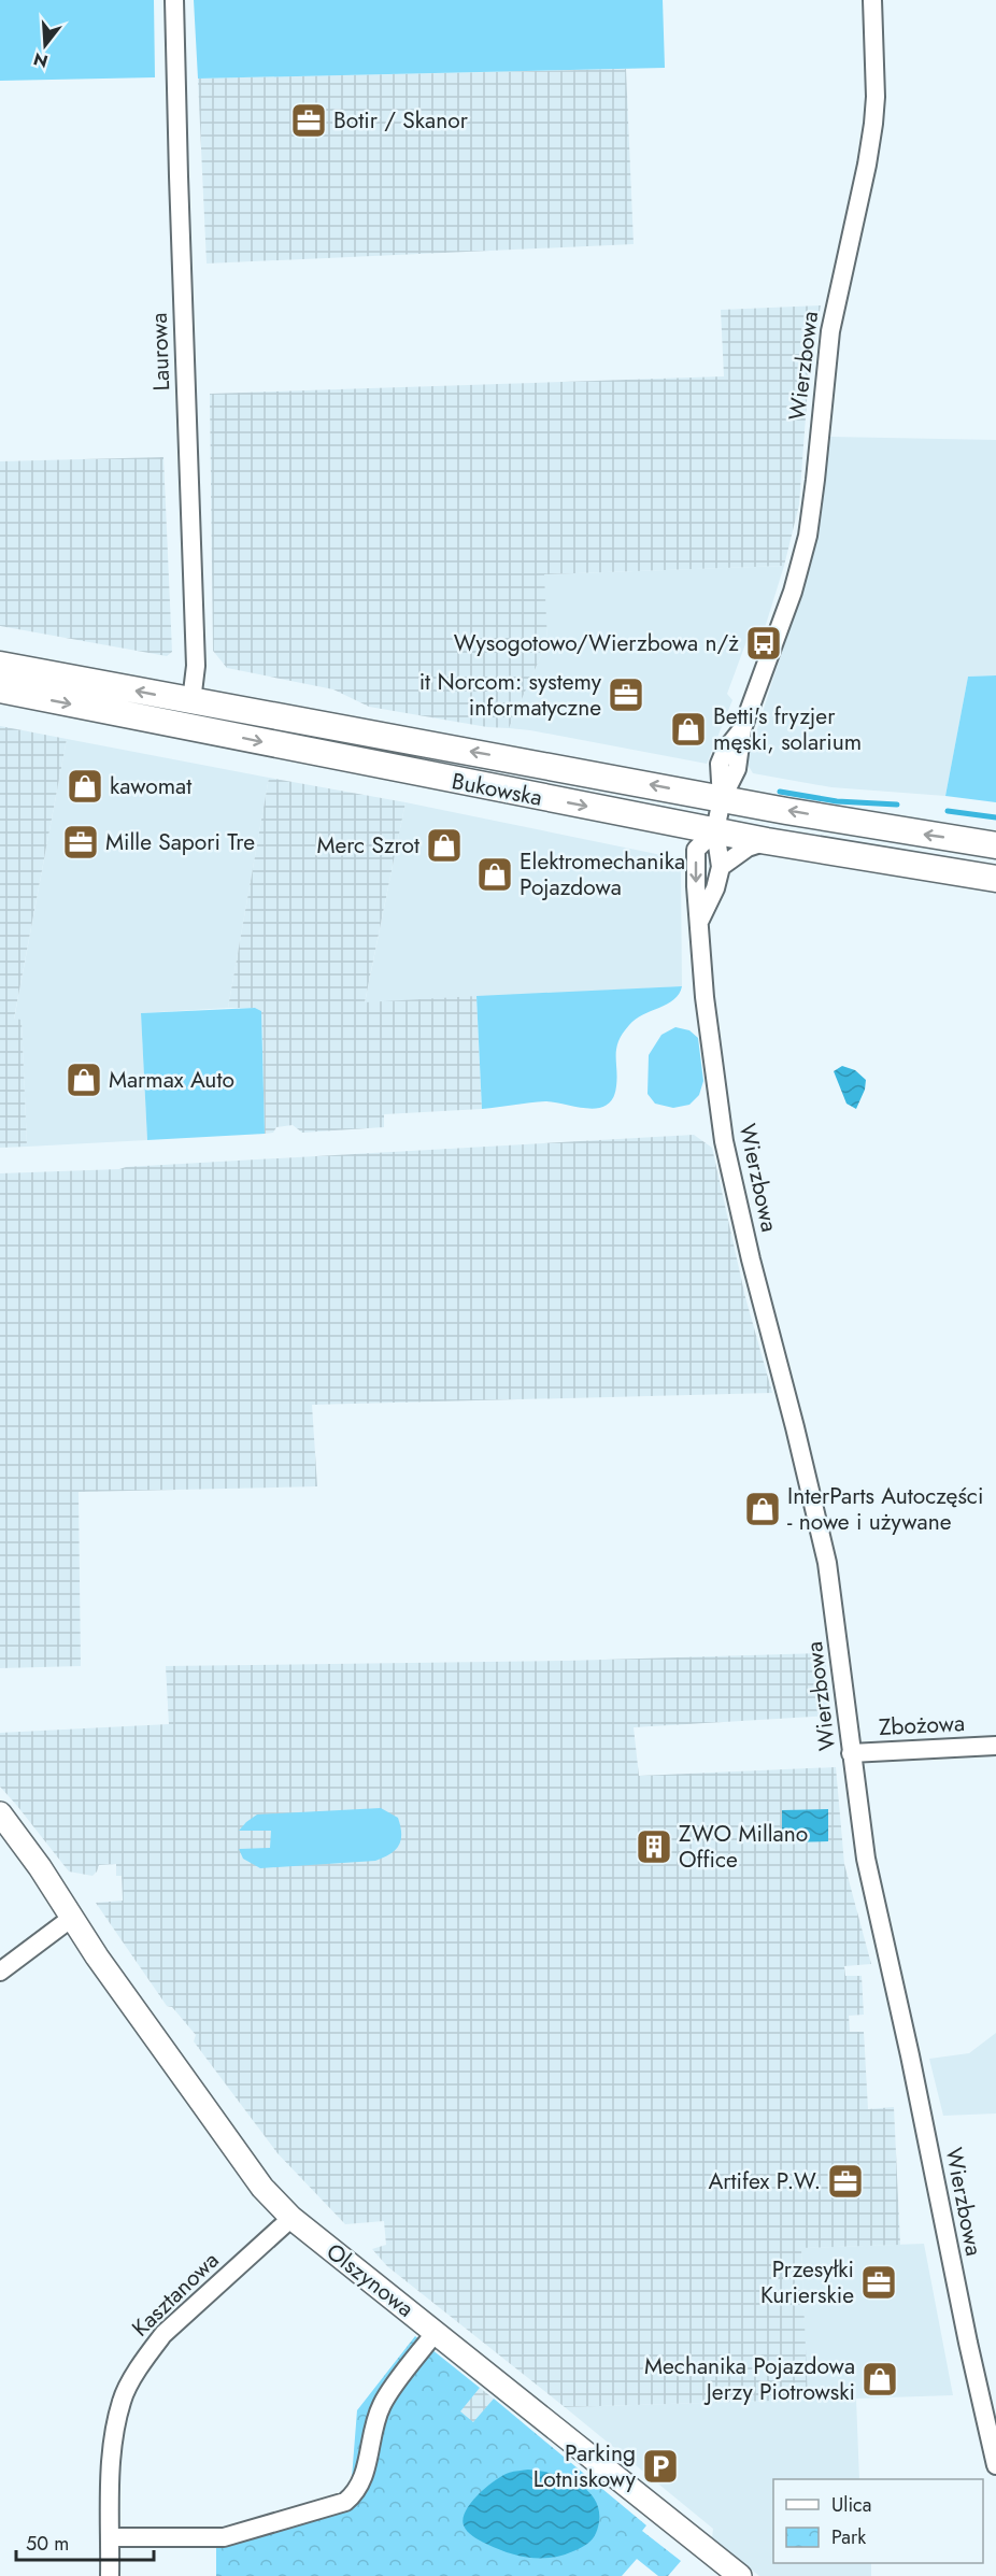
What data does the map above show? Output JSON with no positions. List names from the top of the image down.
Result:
{
  "streets": {
    "main road": ["Bukowska"],
    "street": [
      "Laurowa",
      "Wierzbowa",
      "Zbożowa",
      "Olszynowa",
      "Kasztanowa"
    ]
  },
  "crossings": [
    ["Laurowa", "Bukowska"],
    ["Wierzbowa", "Bukowska"],
    ["Wierzbowa", "Zbożowa"],
    ["Olszynowa", "Kasztanowa"]
  ],
  "places": {
    "office": [
      "Botir / Skanor",
      "it Norcom: systemy informatyczne",
      "Mille Sapori Tre",
      "Artifex P.W.",
      "Przesyłki Kurierskie"
    ],
    "bus stop": ["Wysogotowo/Wierzbowa n/ż"],
    "shop": [
      "Betti's fryzjer męski, solarium",
      "kawomat",
      "Merc Szrot",
      "Elektromechanika Pojazdowa",
      "Marmax Auto",
      "InterParts Autoczęści - nowe i używane",
      "Mechanika Pojazdowa Jerzy Piotrowski"
    ],
    "building": ["ZWO Millano Office"],
    "parking": ["Parking Lotniskowy"]
  },
  "legend": ["Ulica", "Park"],
  "scale_bar": "50 m",
  "north": "bottom"
}
